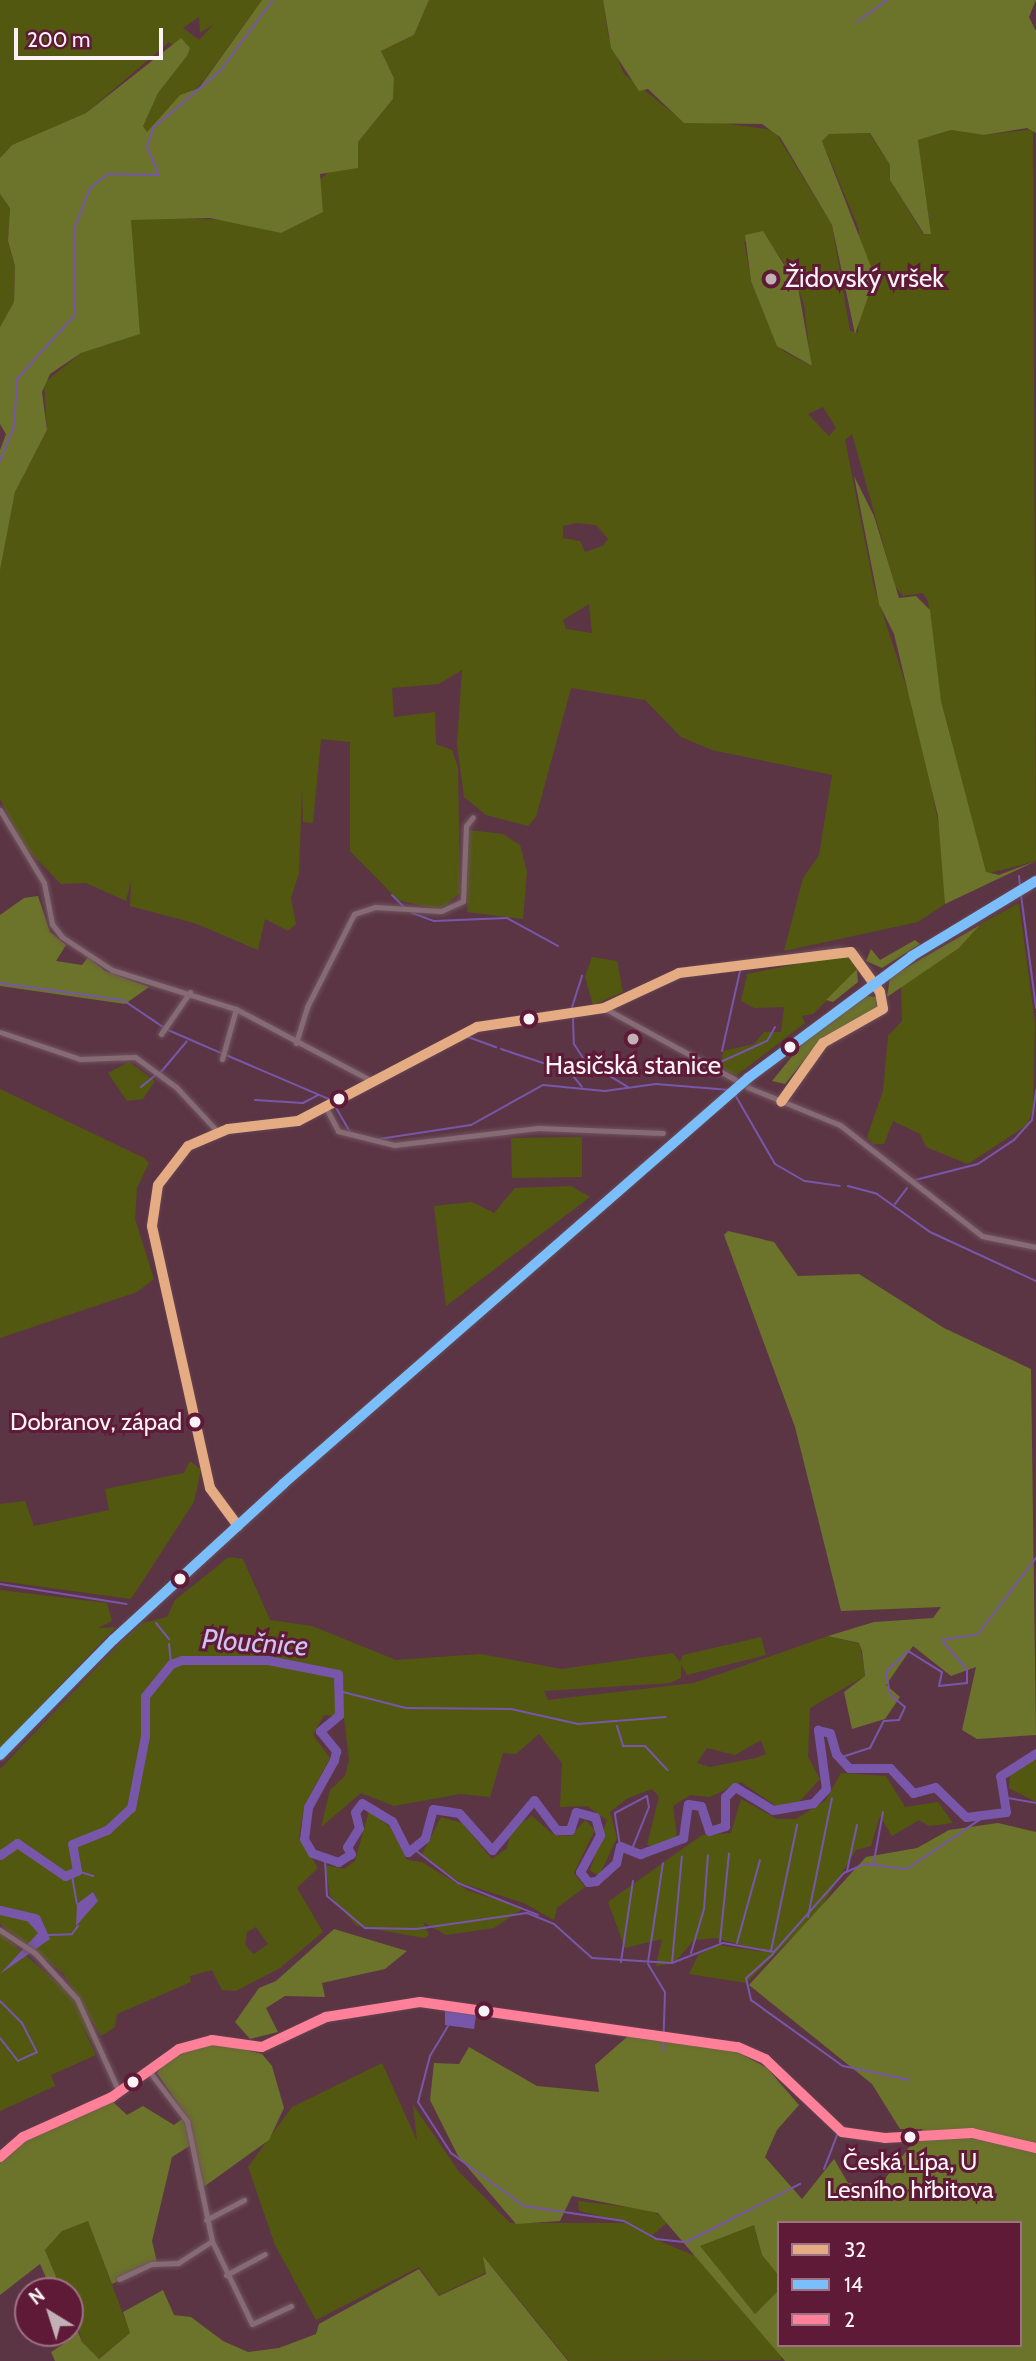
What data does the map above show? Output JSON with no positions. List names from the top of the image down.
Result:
{
  "water": ["Ploučnice"],
  "places": [
    "Židovský vršek",
    "Hasičská stanice",
    "Dobranov, západ",
    "Česká Lípa, U Lesního hřbitova"
  ],
  "lines": ["transit line 14", "transit line 32", "transit line 2"],
  "legend": ["32", "14", "2"],
  "scale_bar": "200 m",
  "north": "top left"
}
